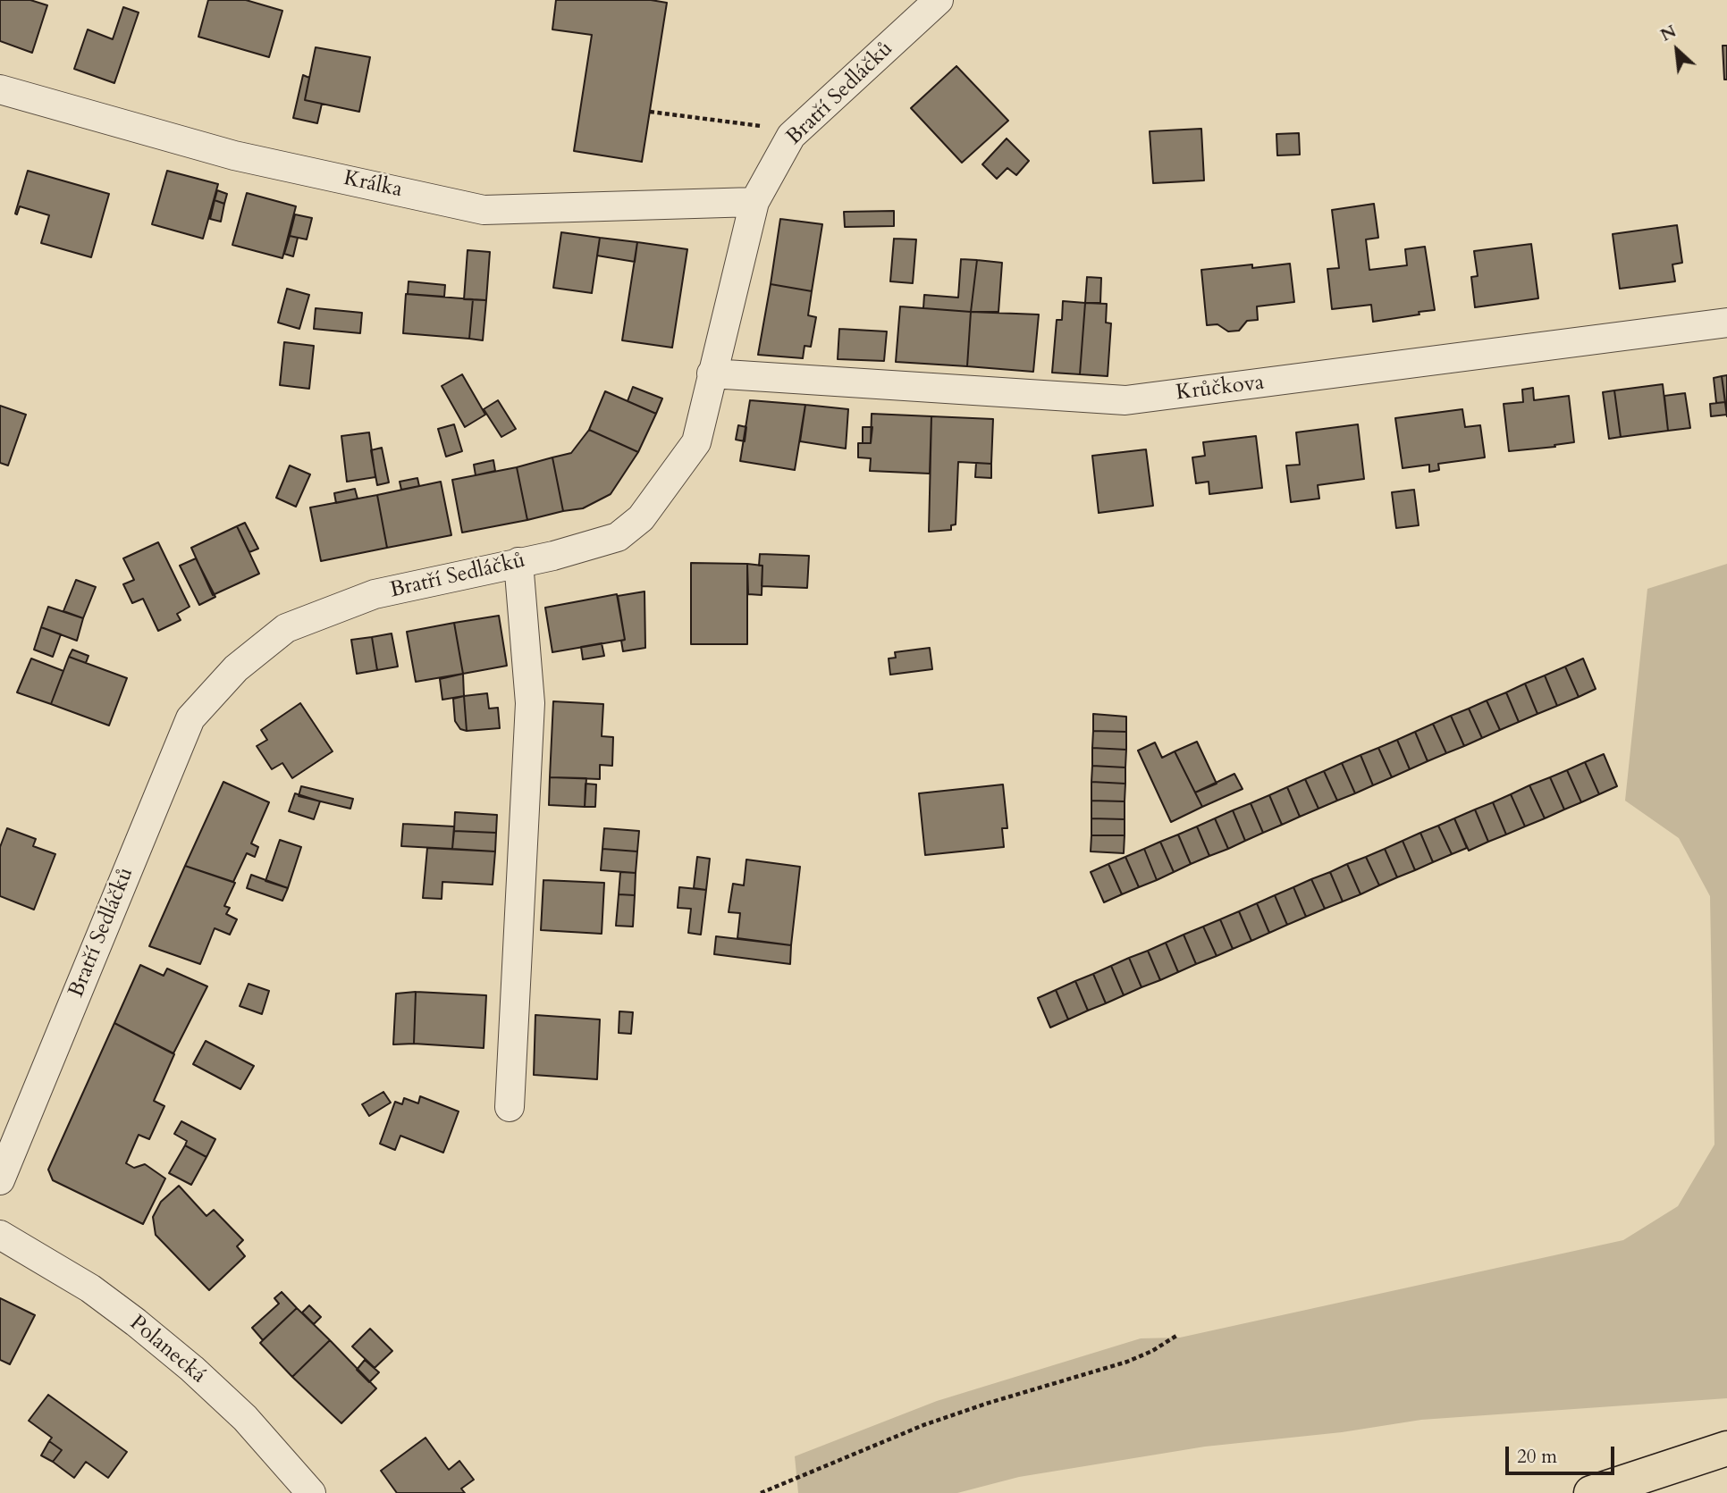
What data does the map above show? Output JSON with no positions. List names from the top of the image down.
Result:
{
  "streets": {
    "street": [
      "Bratří Sedláčků",
      "Králka",
      "Krůčkova",
      "Polanecká"
    ]
  },
  "crossings": [
    ["Bratří Sedláčků", "Králka"],
    ["Bratří Sedláčků", "Krůčkova"]
  ],
  "scale_bar": "20 m",
  "north": "top left"
}
